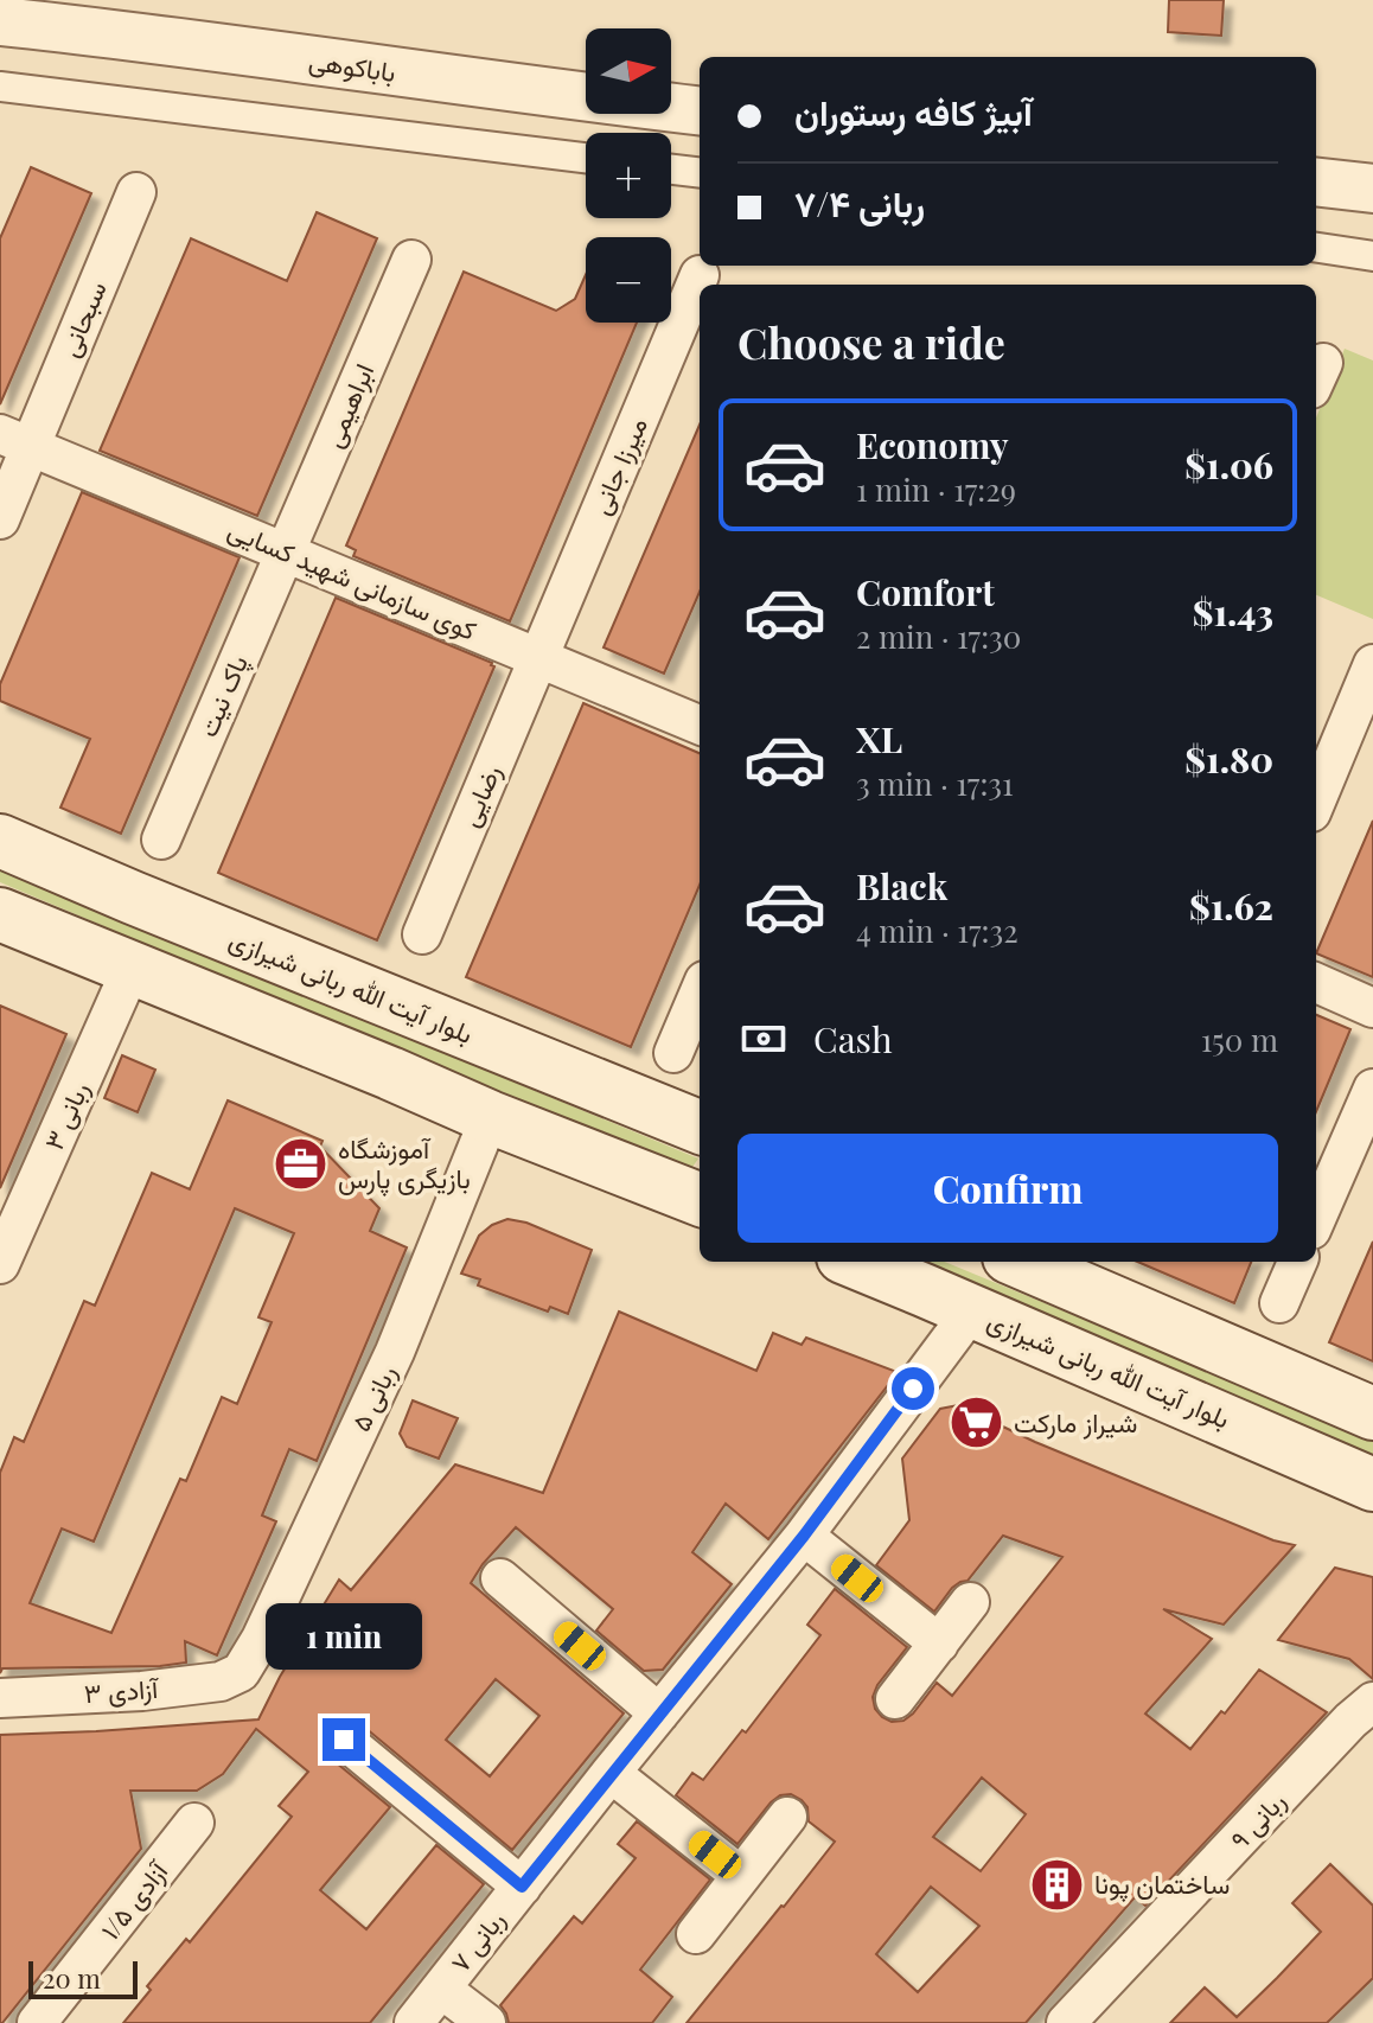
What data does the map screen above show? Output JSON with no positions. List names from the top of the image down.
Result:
{
  "streets": {
    "main road": ["بلوار آیت الله ربانی شیرازی"],
    "street": [
      "باباکوهی",
      "سبحانی",
      "ابراهیمی",
      "میرزا جانی",
      "کوی سازمانی شهید کسایی",
      "پاک نیت",
      "رضایی",
      "ربانی ۳",
      "ربانی ۵",
      "۳ آزادی",
      "ربانی ۹",
      "آزادی ۱/۵",
      "ربانی ۷"
    ]
  },
  "crossings": [
    ["سبحانی", "کوی سازمانی شهید کسایی"],
    ["ابراهیمی", "کوی سازمانی شهید کسایی"],
    ["ابراهیمی", "پاک نیت"],
    ["میرزا جانی", "کوی سازمانی شهید کسایی"],
    ["میرزا جانی", "رضایی"],
    ["کوی سازمانی شهید کسایی", "پاک نیت"],
    ["کوی سازمانی شهید کسایی", "رضایی"],
    ["بلوار آیت الله ربانی شیرازی", "ربانی ۷"],
    ["ربانی ۵", "۳ آزادی"]
  ],
  "places": {
    "office": ["آموزشگاه بازیگری پارس"],
    "supermarket": ["شیراز مارکت"],
    "building": ["ساختمان پونا"]
  },
  "scale_bar": "20 m",
  "north": "right",
  "page": {
    "map_buttons": ["+", "−"],
    "banner": ["آبیژ کافه رستوران", "ربانی ۷/۴"],
    "heading": "Choose a ride",
    "list": [
      {
        "name": "Economy",
        "note": "1 min · 17:29",
        "value": "$1.06"
      },
      {
        "name": "Comfort",
        "note": "2 min · 17:30",
        "value": "$1.43"
      },
      {
        "name": "XL",
        "note": "3 min · 17:31",
        "value": "$1.80"
      },
      {
        "name": "Black",
        "note": "4 min · 17:32",
        "value": "$1.62"
      }
    ],
    "pay": ["Cash", "150 m"],
    "buttons": "Confirm",
    "bubble": "1 min",
    "scale": "20 m"
  }
}
